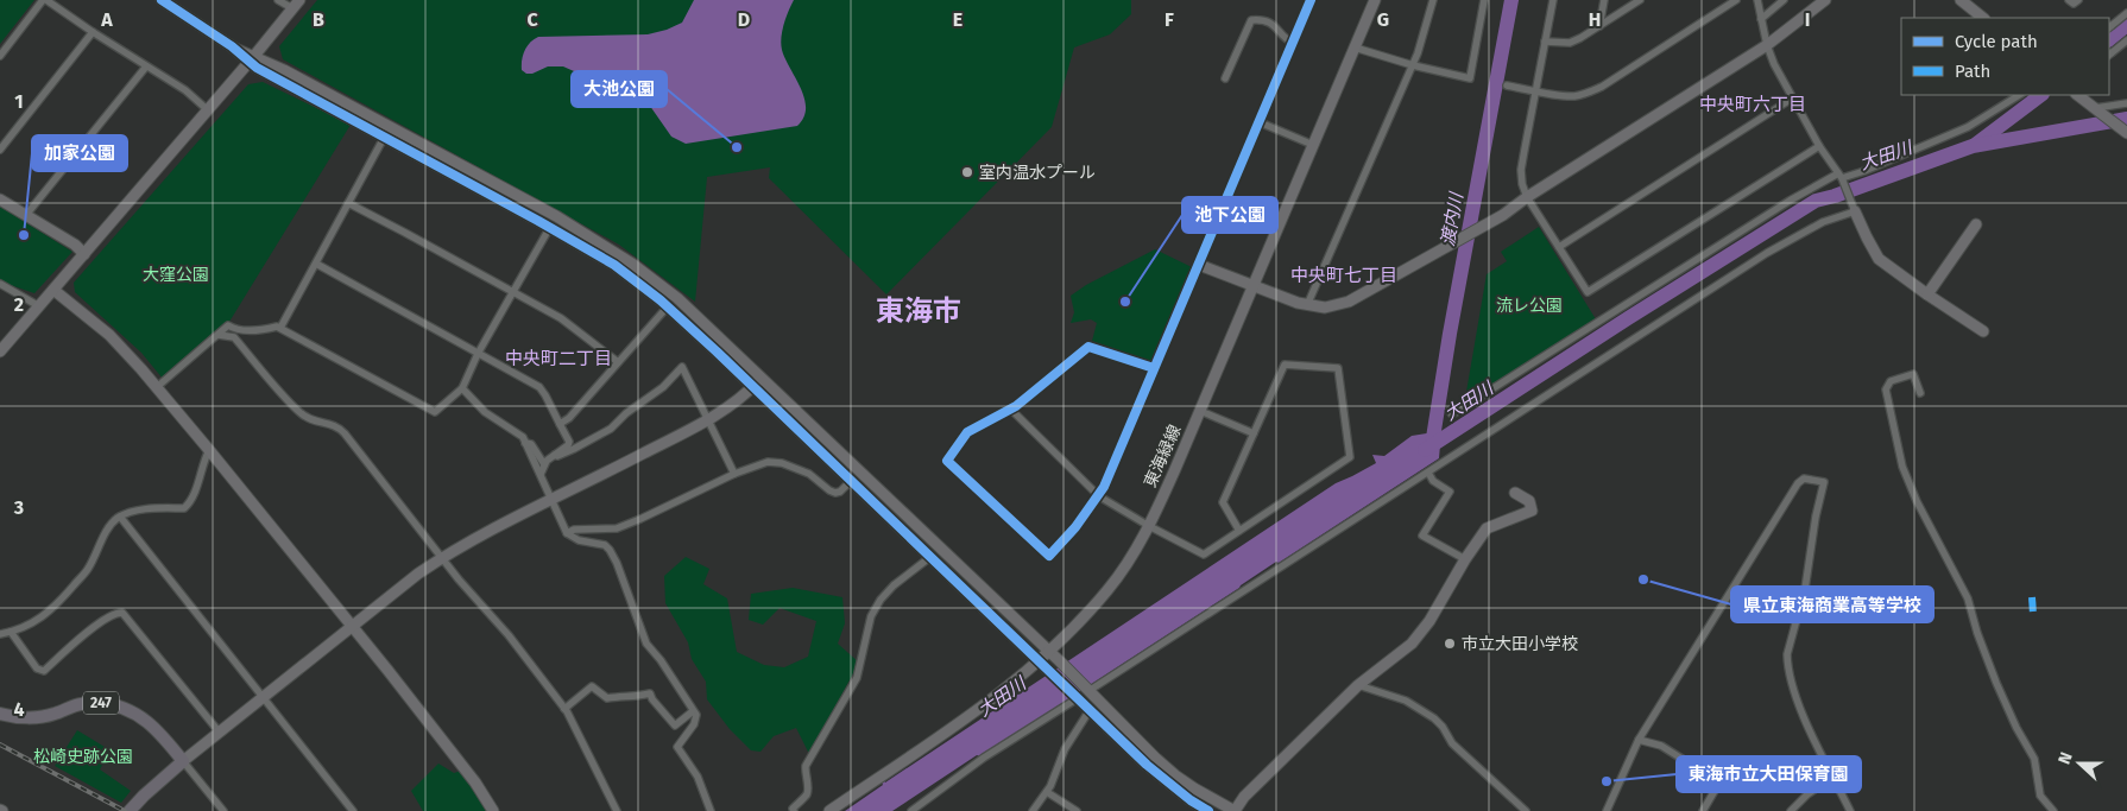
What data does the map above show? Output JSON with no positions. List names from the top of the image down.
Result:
{
  "streets": {
    "highway": ["247"],
    "street": ["東海緑線"]
  },
  "districts": [
    "中央町六丁目",
    "中央町七丁目",
    "東海市",
    "中央町二丁目"
  ],
  "water": ["大田川", "渡内川"],
  "parks": ["大窪公園", "流レ公園", "松崎史跡公園"],
  "places": [
    "大池公園",
    "室内温水プール",
    "加家公園",
    "池下公園",
    "県立東海商業高等学校",
    "市立大田小学校",
    "東海市立大田保育園"
  ],
  "legend": ["Cycle path", "Path"],
  "north": "left",
  "grid": {
    "columns": [
      "A",
      "B",
      "C",
      "D",
      "E",
      "F",
      "G",
      "H",
      "I"
    ],
    "rows": [
      "1",
      "2",
      "3",
      "4"
    ]
  }
}
